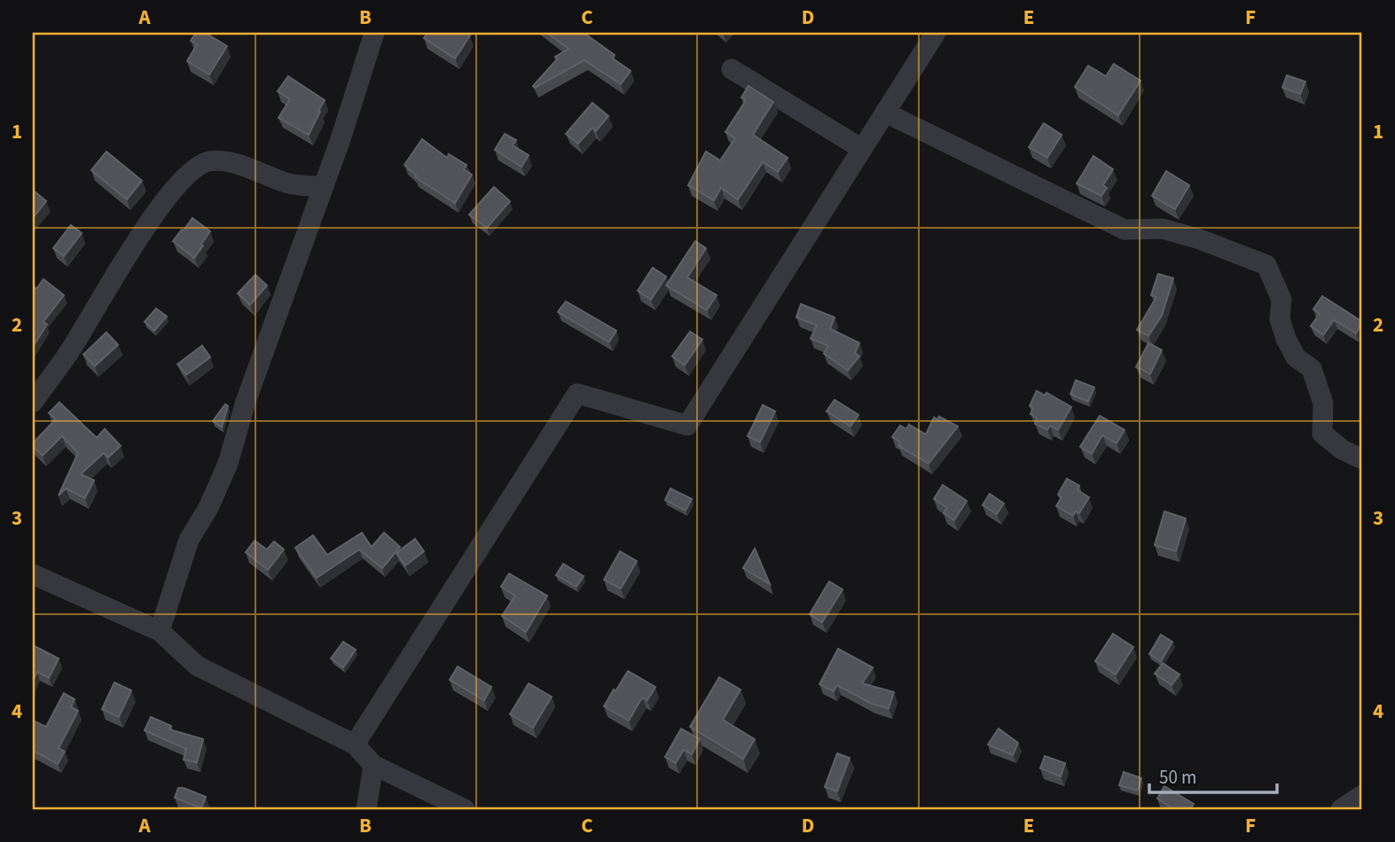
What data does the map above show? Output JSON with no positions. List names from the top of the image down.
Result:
{
  "scale_bar": "50 m",
  "grid": {
    "columns": [
      "A",
      "B",
      "C",
      "D",
      "E",
      "F"
    ],
    "rows": [
      "1",
      "2",
      "3",
      "4"
    ]
  }
}
